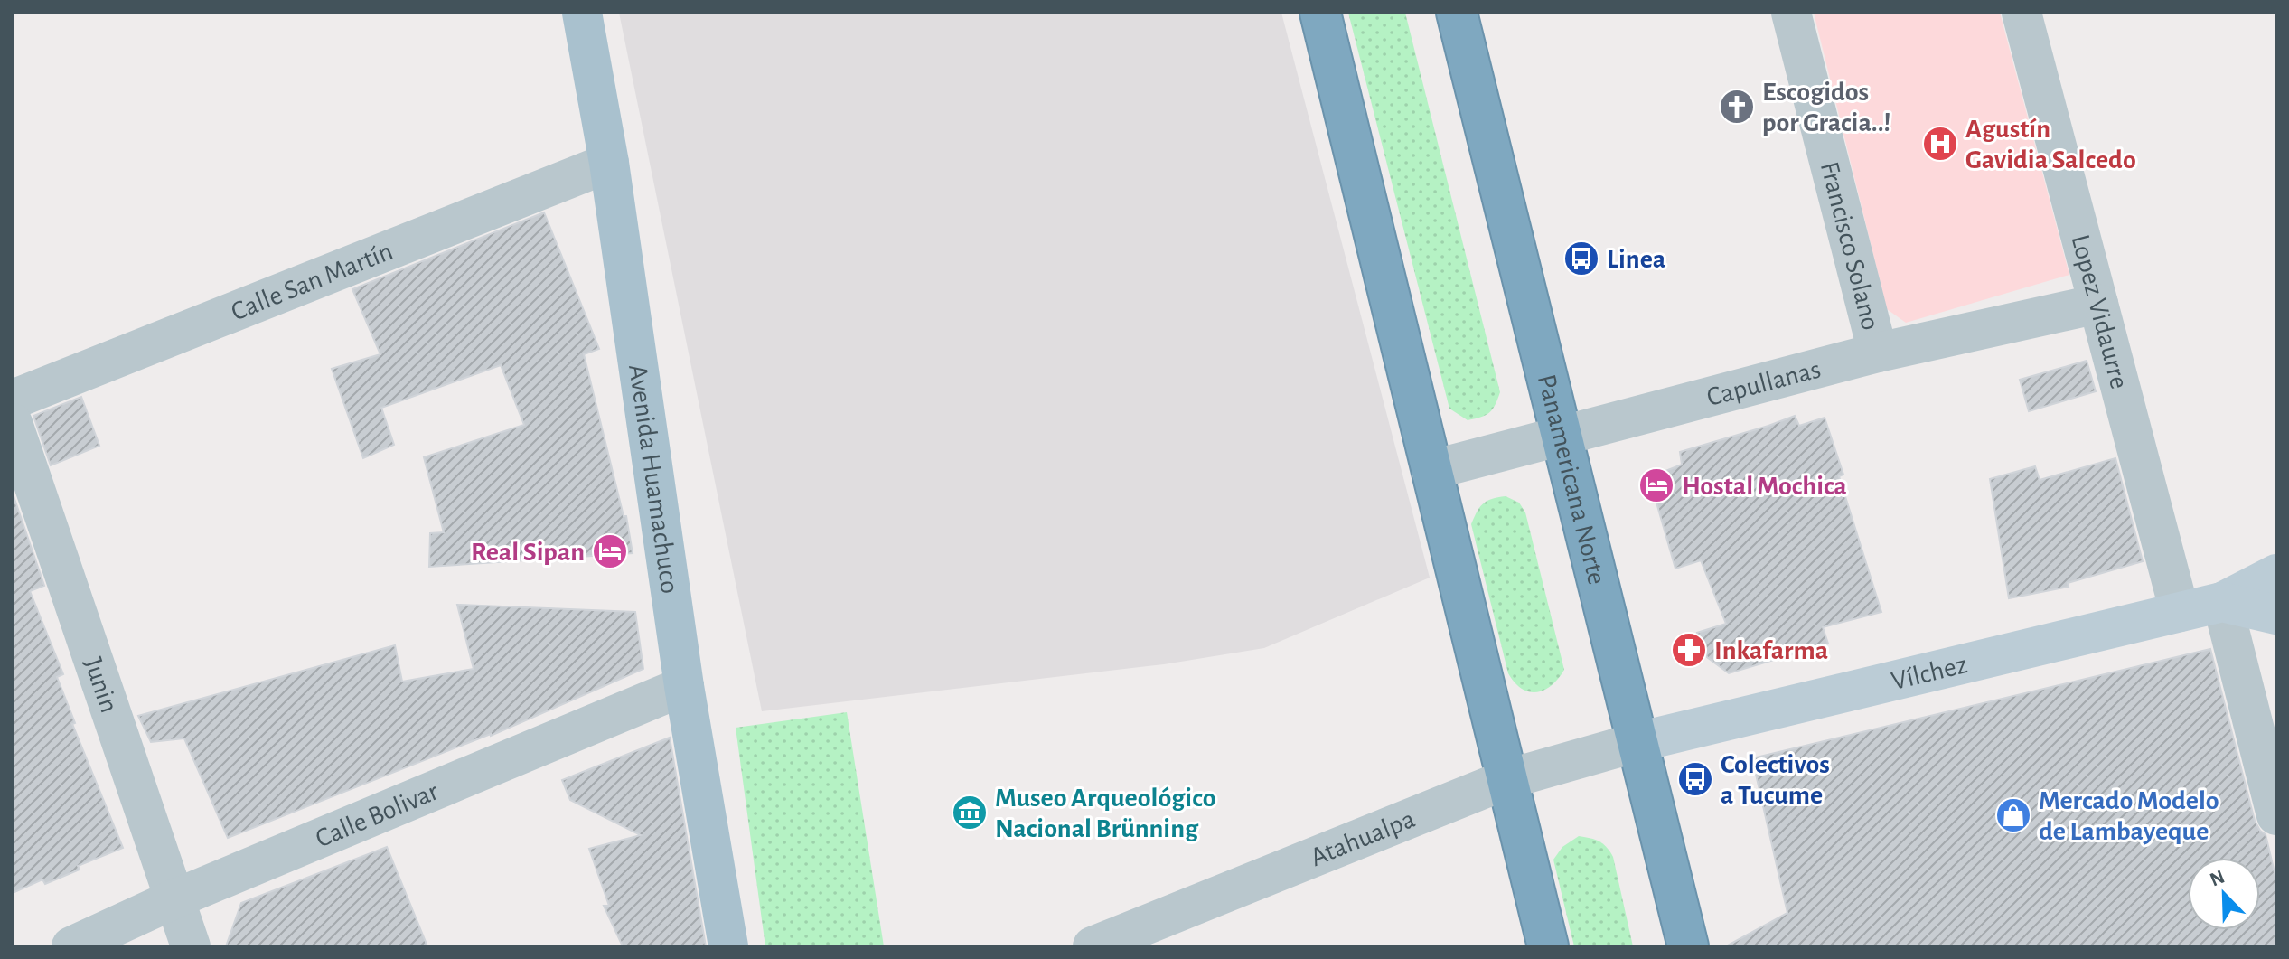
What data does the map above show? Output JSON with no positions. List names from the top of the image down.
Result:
{
  "streets": {
    "highway": ["Panamericana Norte"],
    "main road": ["Avenida Huamachuco"],
    "street": [
      "Francisco Solano",
      "Calle San Martín",
      "Lopez Vidaurre",
      "Capullanas",
      "Vílchez",
      "Junin",
      "Calle Bolivar",
      "Atahualpa"
    ]
  },
  "crossings": [
    ["Francisco Solano", "Capullanas"],
    ["Calle San Martín", "Avenida Huamachuco"],
    ["Lopez Vidaurre", "Capullanas"],
    ["Lopez Vidaurre", "Vílchez"],
    ["Capullanas", "Panamericana Norte"],
    ["Avenida Huamachuco", "Calle Bolivar"],
    ["Panamericana Norte", "Vílchez"],
    ["Panamericana Norte", "Atahualpa"],
    ["Vílchez", "Atahualpa"],
    ["Junin", "Calle Bolivar"]
  ],
  "places": {
    "church": ["Escogidos por Gracia..!"],
    "hospital": ["Agustín Gavidia Salcedo"],
    "bus stop": ["Linea", "Colectivos a Tucume"],
    "hotel": ["Hostal Mochica", "Real Sipan"],
    "pharmacy": ["Inkafarma"],
    "museum": ["Museo Arqueológico Nacional Brünning"],
    "shop": ["Mercado Modelo de Lambayeque"]
  },
  "north": "top left"
}
